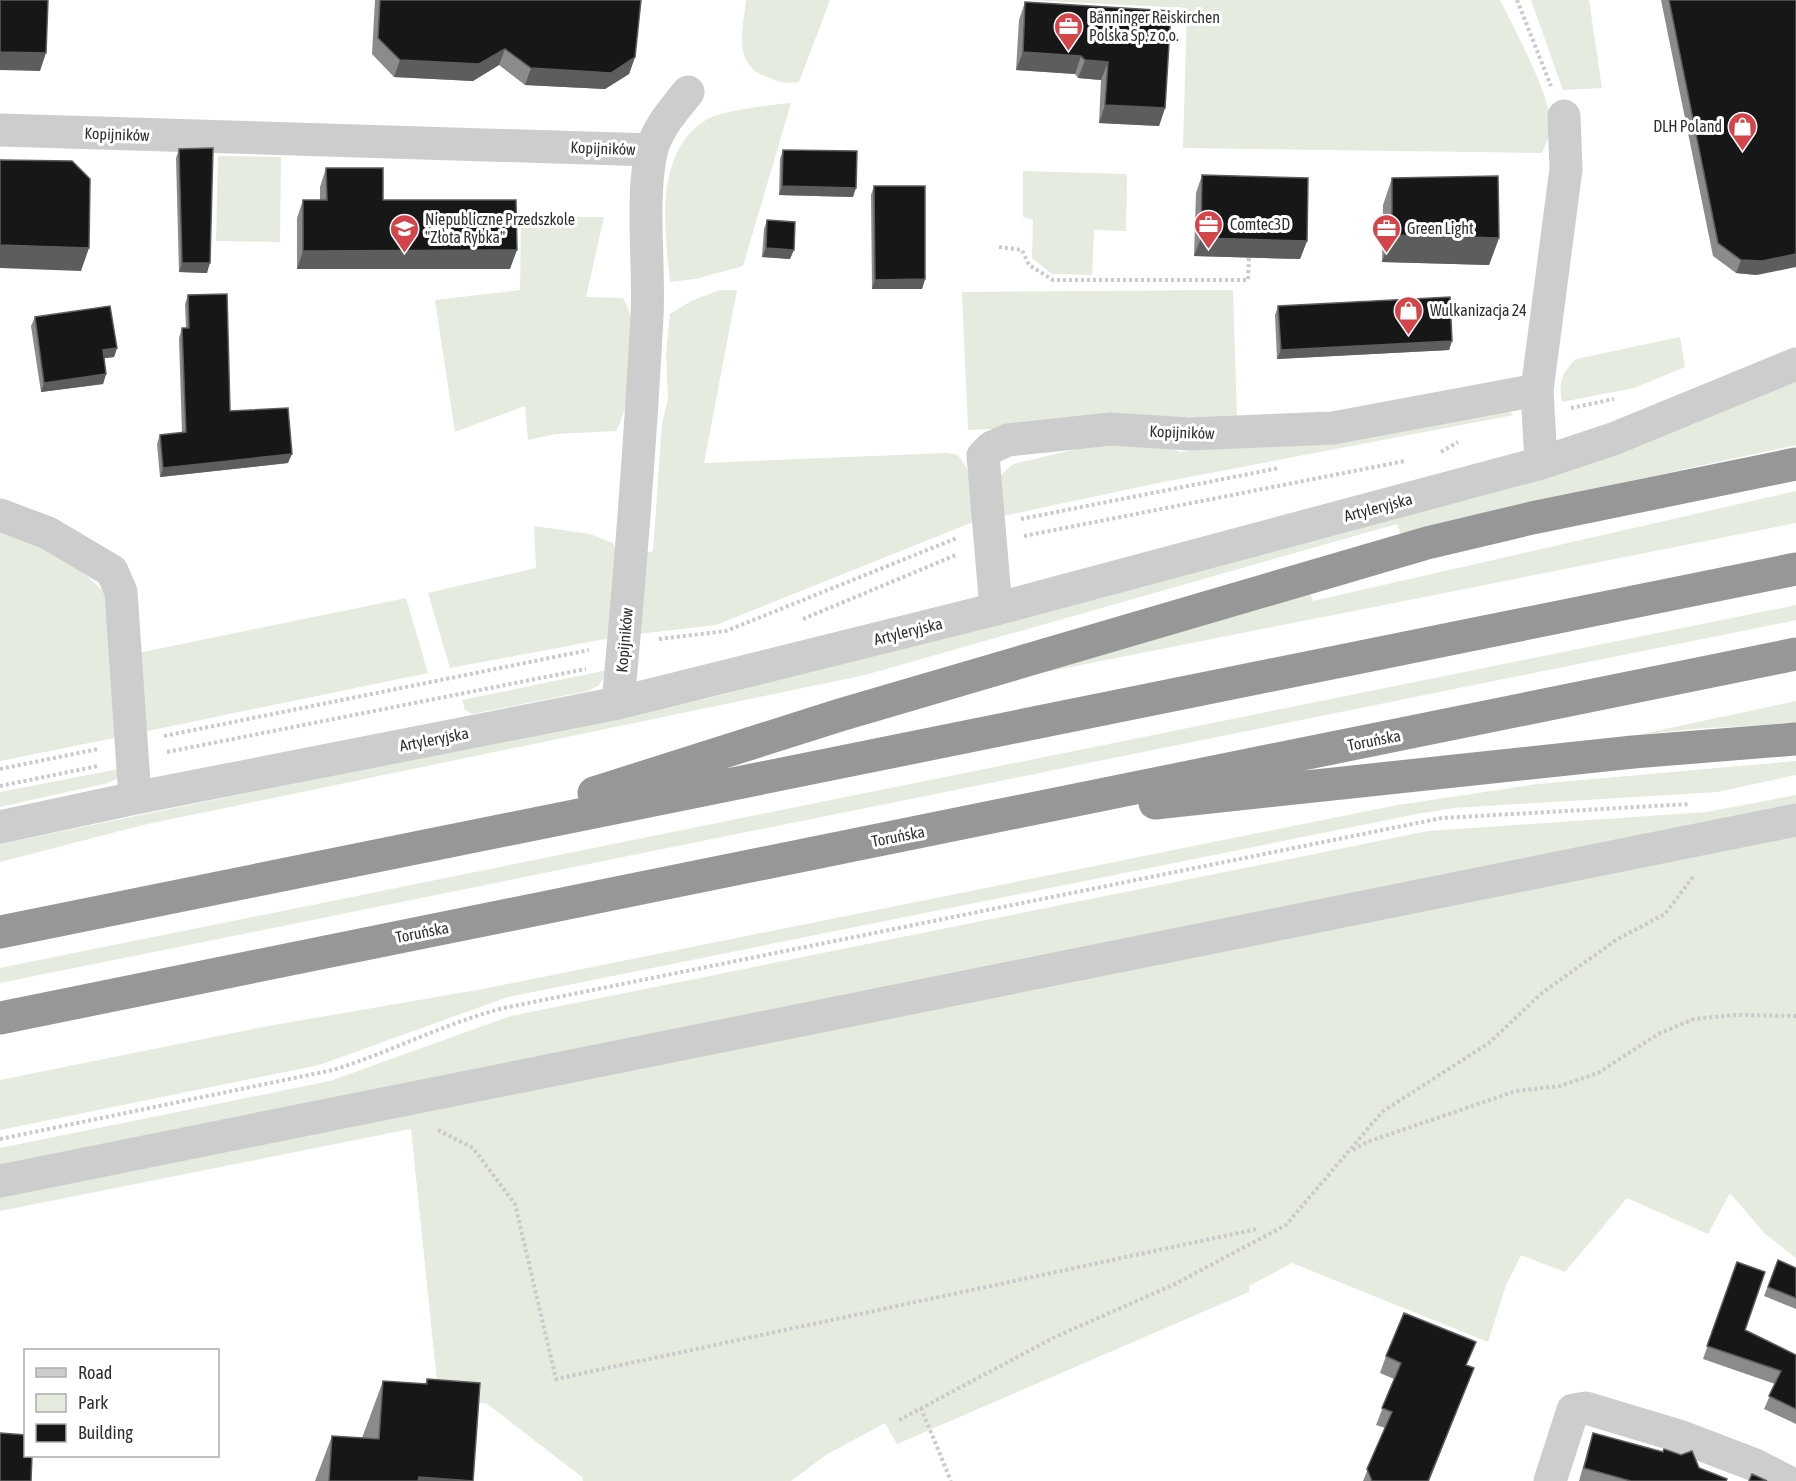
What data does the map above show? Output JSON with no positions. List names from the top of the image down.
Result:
{
  "streets": {
    "highway": ["Toruńska"],
    "street": ["Kopijników", "Artyleryjska"]
  },
  "crossings": [
    ["Kopijników", "Artyleryjska"]
  ],
  "places": {
    "office": ["Bänninger Reiskirchen Polska Sp. z o.o.", "Comtec3D", "Green Light"],
    "shop": ["DLH Poland", "Wulkanizacja 24"],
    "school or university": ["Niepubliczne Przedszkole \"Złota Rybka\""]
  },
  "legend": ["Road", "Park", "Building"]
}
